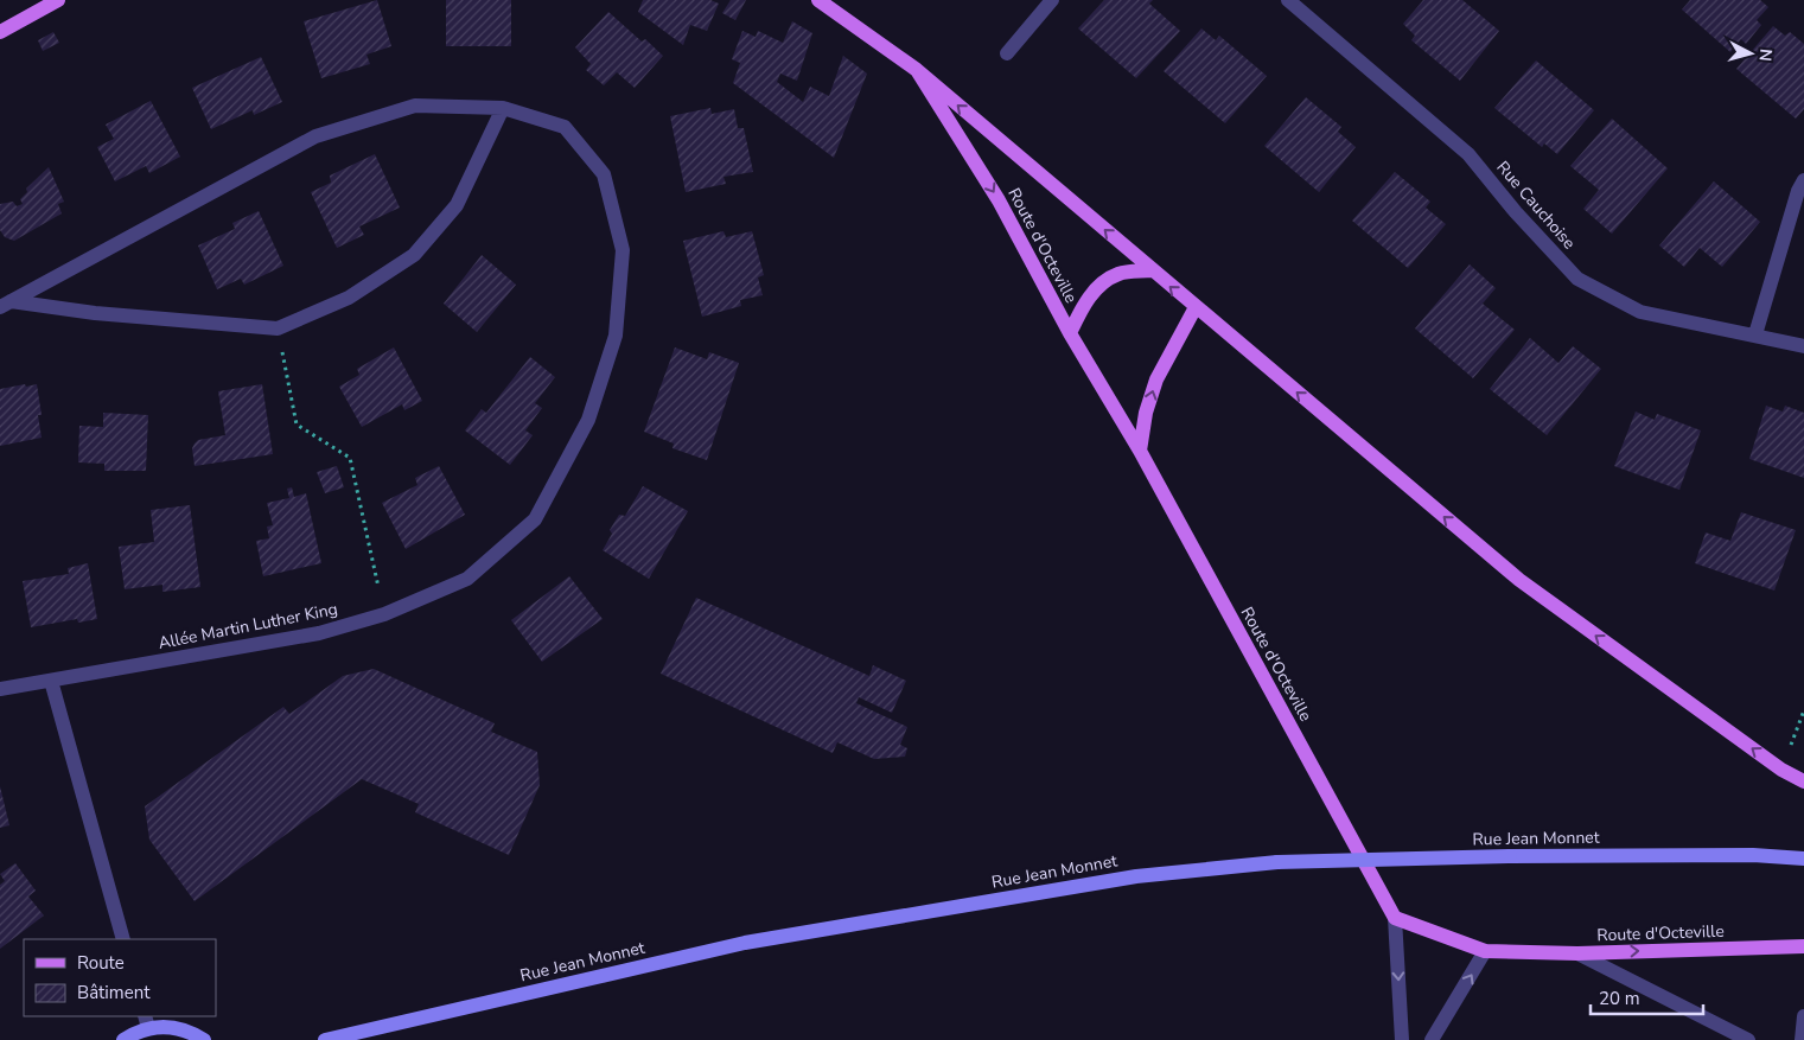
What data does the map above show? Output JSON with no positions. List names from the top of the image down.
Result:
{
  "streets": {
    "main road": ["Route d'Octeville"],
    "street": ["Rue Cauchoise", "Allée Martin Luther King", "Rue Jean Monnet"]
  },
  "legend": ["Route", "Bâtiment"],
  "scale_bar": "20 m",
  "north": "right"
}
